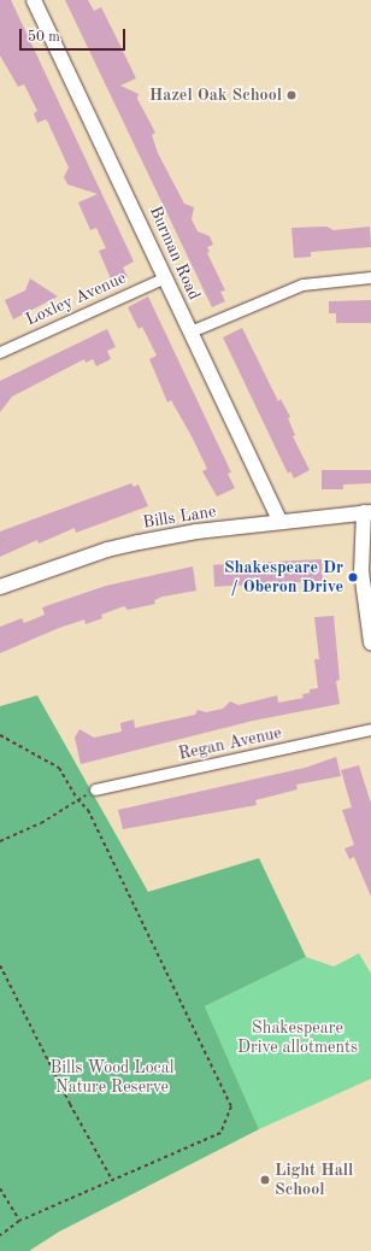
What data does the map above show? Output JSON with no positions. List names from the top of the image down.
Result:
{
  "streets": {
    "street": [
      "Burman Road",
      "Loxley Avenue",
      "Bills Lane",
      "Regan Avenue"
    ]
  },
  "crossings": [
    ["Burman Road", "Loxley Avenue"],
    ["Burman Road", "Bills Lane"]
  ],
  "parks": ["Shakespeare Drive allotments", "Bills Wood Local Nature Reserve"],
  "places": ["Hazel Oak School", "Shakespeare Dr / Oberon Drive", "Light Hall School"],
  "scale_bar": "50 m"
}
